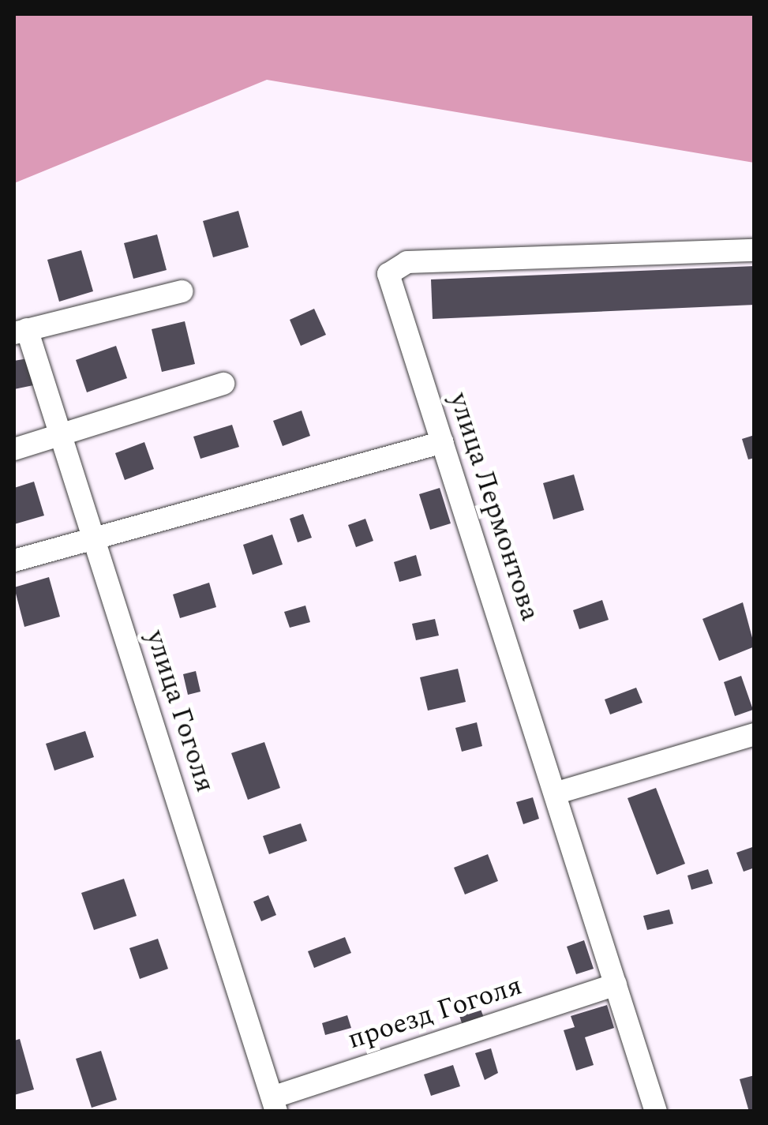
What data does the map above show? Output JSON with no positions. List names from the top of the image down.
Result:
{
  "streets": {
    "street": ["улица Лермонтова", "улица Гоголя", "проезд Гоголя"]
  },
  "crossings": [
    ["улица Лермонтова", "проезд Гоголя"],
    ["улица Гоголя", "проезд Гоголя"]
  ]
}
